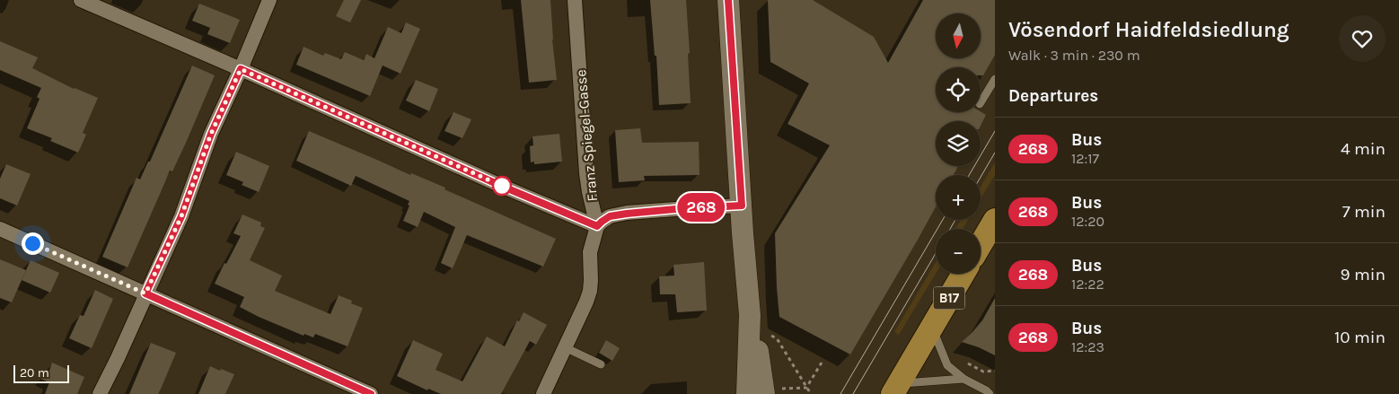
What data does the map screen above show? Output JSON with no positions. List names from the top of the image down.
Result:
{
  "streets": {
    "main road": ["B17"],
    "street": ["Franz Spiegel-Gasse"]
  },
  "lines": ["bus line 268"],
  "scale_bar": "20 m",
  "north": "bottom",
  "page": {
    "on_map": "268",
    "heading": [
      ["Vösendorf Haidfeldsiedlung", "Walk · 3 min · 230 m"],
      "Departures"
    ],
    "map_buttons": ["+", "−"],
    "list": [
      {
        "mark": "268",
        "name": "Bus",
        "note": "12:17",
        "value": "4 min"
      },
      {
        "mark": "268",
        "name": "Bus",
        "note": "12:20",
        "value": "7 min"
      },
      {
        "mark": "268",
        "name": "Bus",
        "note": "12:22",
        "value": "9 min"
      },
      {
        "mark": "268",
        "name": "Bus",
        "note": "12:23",
        "value": "10 min"
      }
    ],
    "scale": "20 m"
  }
}
